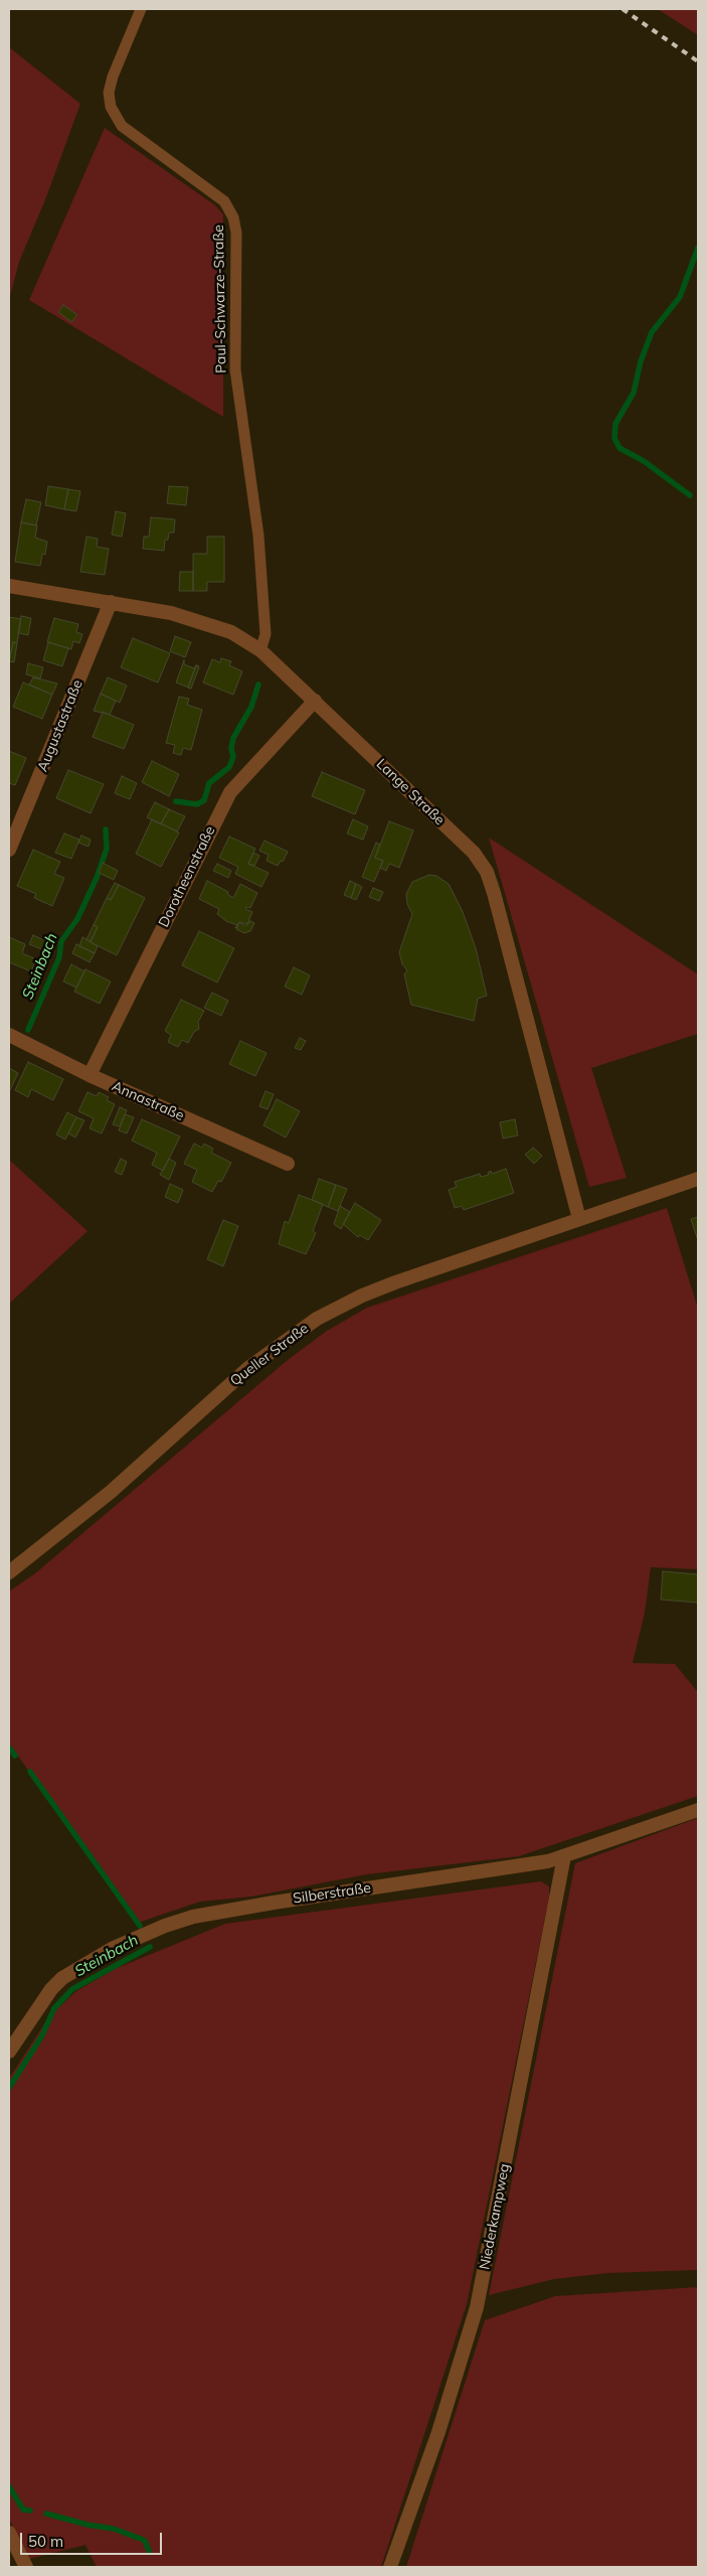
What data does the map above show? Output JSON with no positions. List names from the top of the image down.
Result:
{
  "streets": {
    "street": [
      "Augustastraße",
      "Lange Straße",
      "Dorotheenstraße",
      "Annastraße",
      "Queller Straße",
      "Silberstraße",
      "Niederkampweg"
    ],
    "lane": ["Paul-Schwarze-Straße"]
  },
  "crossings": [
    ["Paul-Schwarze-Straße", "Lange Straße"],
    ["Augustastraße", "Lange Straße"],
    ["Lange Straße", "Dorotheenstraße"],
    ["Lange Straße", "Queller Straße"],
    ["Dorotheenstraße", "Annastraße"],
    ["Silberstraße", "Niederkampweg"]
  ],
  "water": ["Steinbach"],
  "scale_bar": "50 m"
}
